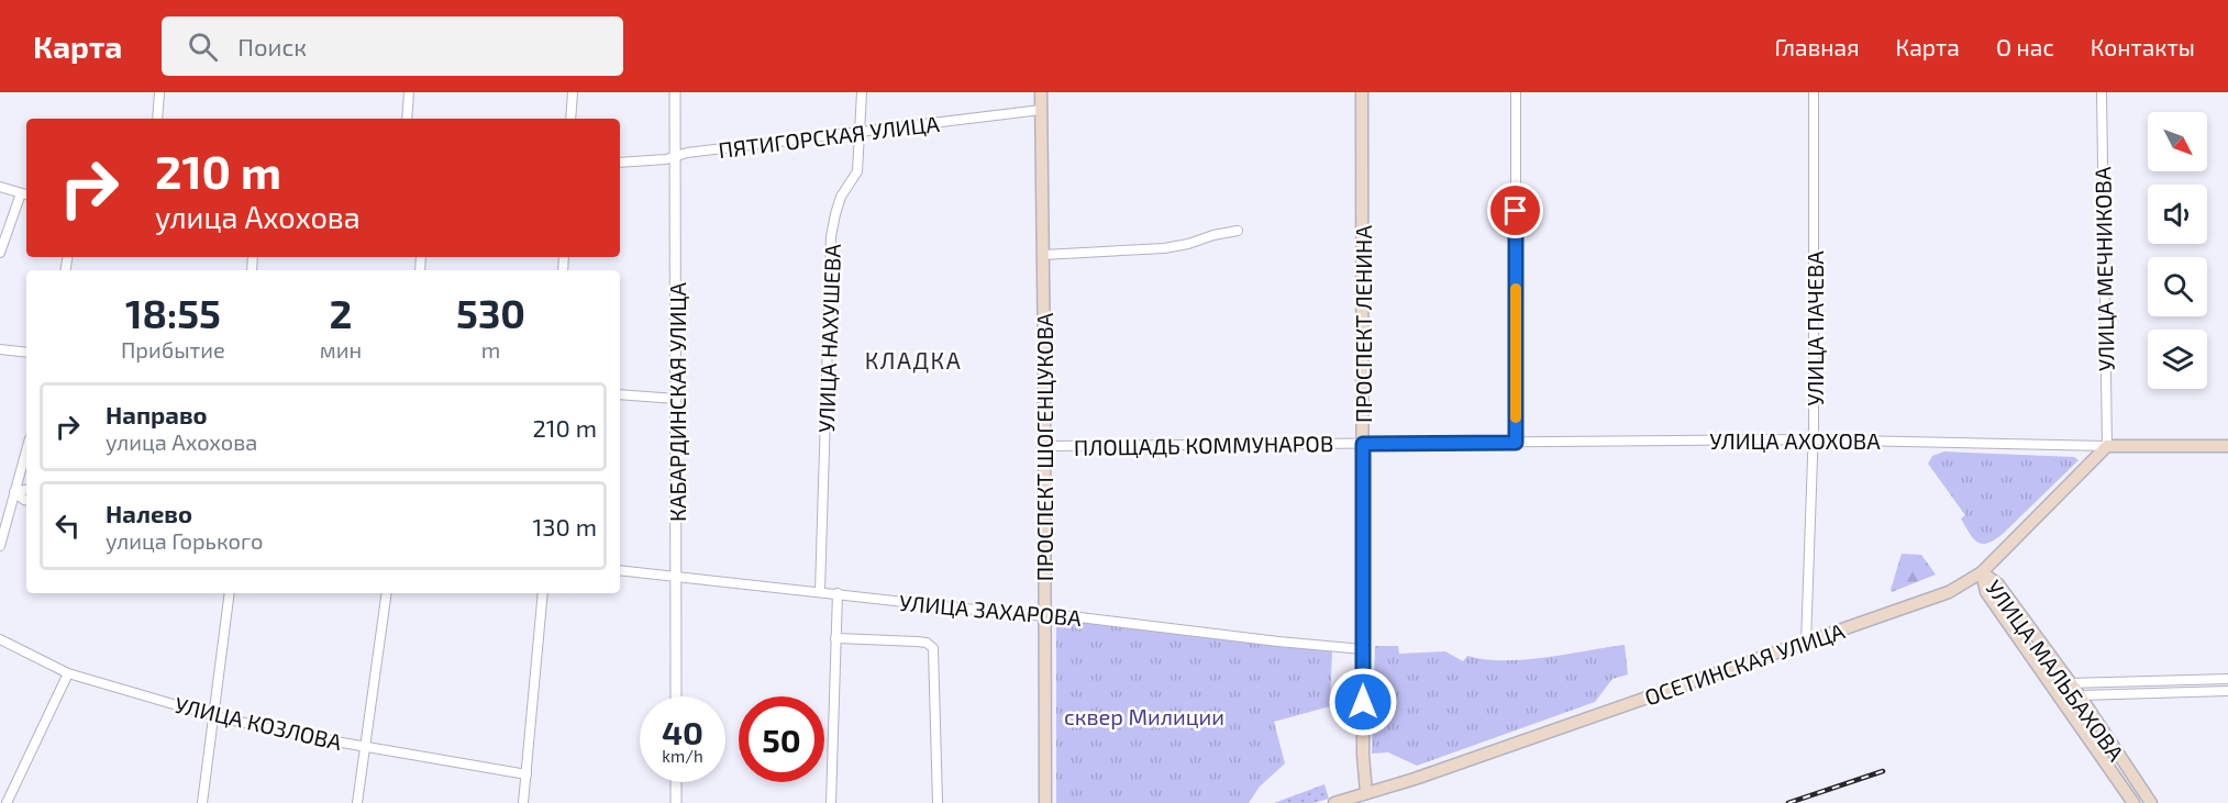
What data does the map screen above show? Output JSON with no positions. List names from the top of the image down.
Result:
{
  "streets": {
    "main road": [
      "ПРОСПЕКТ ЛЕНИНА",
      "УЛИЦА АХОХОВА",
      "ПРОСПЕКТ ШОГЕНЦУКОВА",
      "ОСЕТИНСКАЯ УЛИЦА",
      "УЛИЦА МАЛЬБАХОВА"
    ],
    "street": [
      "ПЯТИГОРСКАЯ УЛИЦА",
      "УЛИЦА МЕЧНИКОВА",
      "УЛИЦА ПАЧЕВА",
      "УЛИЦА НАХУШЕВА",
      "КАБАРДИНСКАЯ УЛИЦА",
      "ПЛОЩАДЬ КОММУНАРОВ",
      "УЛИЦА ЗАХАРОВА",
      "УЛИЦА КОЗЛОВА"
    ]
  },
  "crossings": [
    ["ПЯТИГОРСКАЯ УЛИЦА", "УЛИЦА НАХУШЕВА"],
    ["ПЯТИГОРСКАЯ УЛИЦА", "КАБАРДИНСКАЯ УЛИЦА"],
    ["ПЯТИГОРСКАЯ УЛИЦА", "ПРОСПЕКТ ШОГЕНЦУКОВА"],
    ["УЛИЦА МЕЧНИКОВА", "УЛИЦА АХОХОВА"],
    ["УЛИЦА МЕЧНИКОВА", "ОСЕТИНСКАЯ УЛИЦА"],
    ["ПРОСПЕКТ ЛЕНИНА", "УЛИЦА АХОХОВА"],
    ["ПРОСПЕКТ ЛЕНИНА", "ПЛОЩАДЬ КОММУНАРОВ"],
    ["ПРОСПЕКТ ЛЕНИНА", "УЛИЦА ЗАХАРОВА"],
    ["ПРОСПЕКТ ЛЕНИНА", "ОСЕТИНСКАЯ УЛИЦА"],
    ["УЛИЦА ПАЧЕВА", "УЛИЦА АХОХОВА"],
    ["УЛИЦА ПАЧЕВА", "ОСЕТИНСКАЯ УЛИЦА"],
    ["УЛИЦА НАХУШЕВА", "УЛИЦА ЗАХАРОВА"],
    ["КАБАРДИНСКАЯ УЛИЦА", "УЛИЦА ЗАХАРОВА"],
    ["УЛИЦА АХОХОВА", "ПЛОЩАДЬ КОММУНАРОВ"],
    ["УЛИЦА АХОХОВА", "ОСЕТИНСКАЯ УЛИЦА"],
    ["ПЛОЩАДЬ КОММУНАРОВ", "ПРОСПЕКТ ШОГЕНЦУКОВА"],
    ["ПРОСПЕКТ ШОГЕНЦУКОВА", "УЛИЦА ЗАХАРОВА"],
    ["ОСЕТИНСКАЯ УЛИЦА", "УЛИЦА МАЛЬБАХОВА"]
  ],
  "districts": ["КЛАДКА"],
  "parks": ["сквер Милиции"],
  "north": "bottom right",
  "page": {
    "header": "Карта",
    "search": "Поиск",
    "nav": [
      "Главная",
      "Карта",
      "О нас",
      "Контакты"
    ],
    "turn": ["210 m", "улица Ахохова"],
    "eta": [
      "18:55",
      "Прибытие",
      "2",
      "мин",
      "530",
      "m"
    ],
    "list": [
      {
        "name": "Направо",
        "note": "улица Ахохова",
        "value": "210 m"
      },
      {
        "name": "Налево",
        "note": "улица Горького",
        "value": "130 m"
      }
    ],
    "speed": "40 km/h",
    "limit": "50"
  }
}
